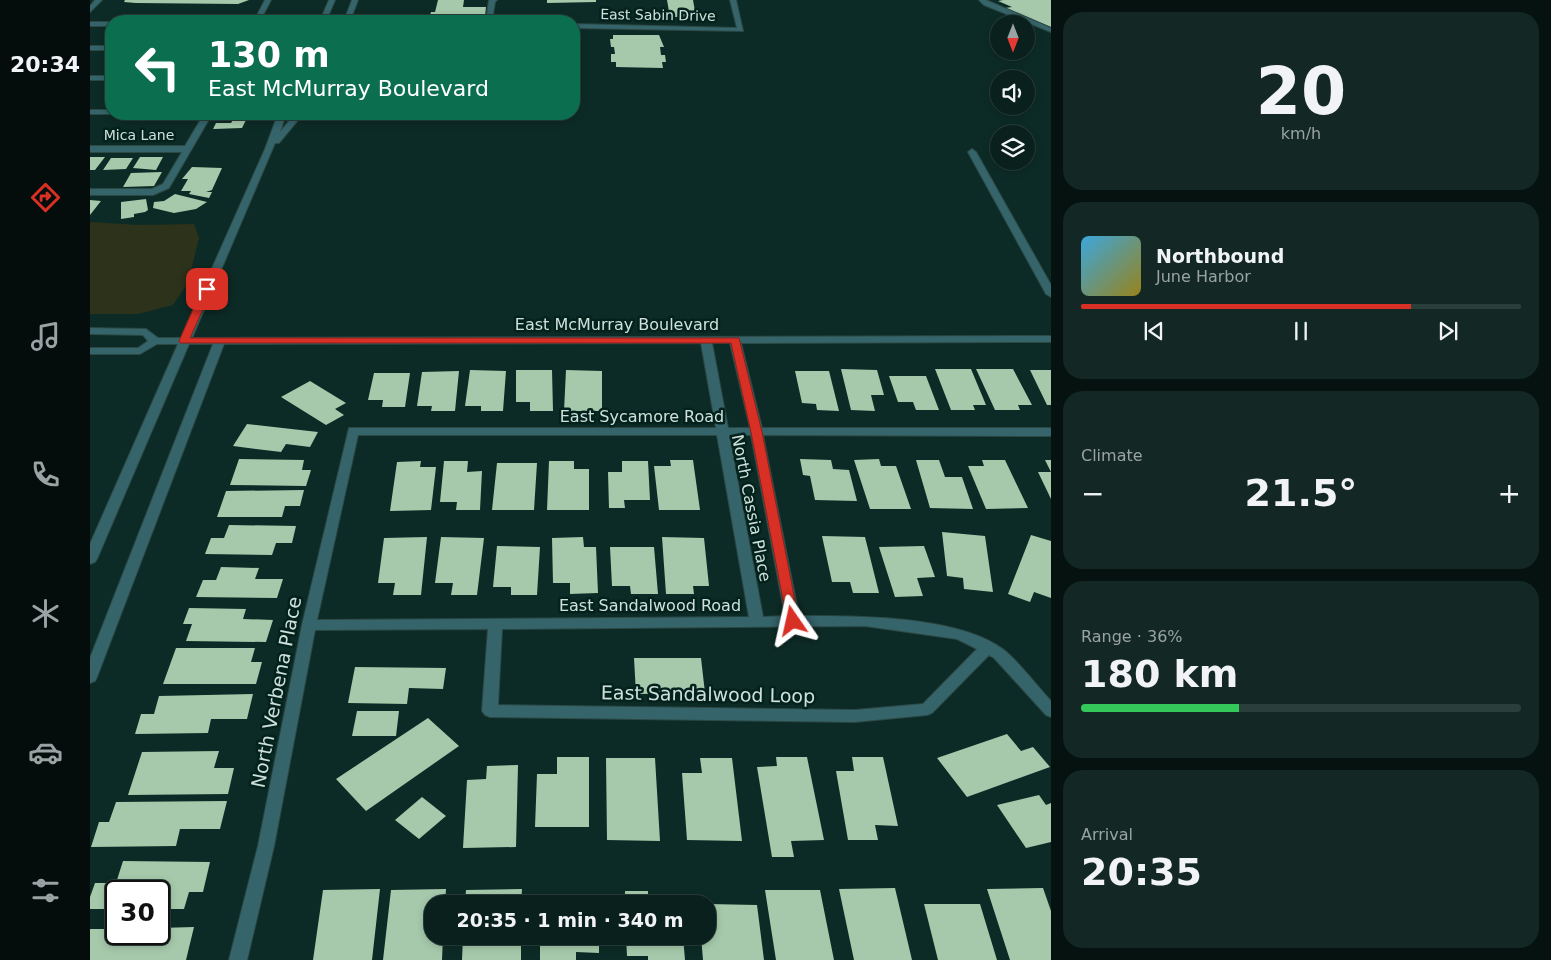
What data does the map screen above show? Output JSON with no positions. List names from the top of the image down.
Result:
{
  "streets": {
    "street": [
      "East Sabin Drive",
      "Mica Lane",
      "East McMurray Boulevard",
      "East Sycamore Road",
      "North Cassia Place",
      "East Sandalwood Road",
      "North Verbena Place",
      "East Sandalwood Loop"
    ]
  },
  "crossings": [
    ["East McMurray Boulevard", "North Cassia Place"],
    ["East Sycamore Road", "North Cassia Place"],
    ["East Sycamore Road", "North Verbena Place"],
    ["North Cassia Place", "East Sandalwood Road"],
    ["East Sandalwood Road", "North Verbena Place"],
    ["East Sandalwood Road", "East Sandalwood Loop"]
  ],
  "north": "bottom",
  "page": {
    "tabs": "20:34",
    "tile": [
      ["20", "km/h"],
      "Climate",
      ["Range · 36%", "180 km"],
      ["Arrival", "20:35"]
    ],
    "turn": ["130 m", "East McMurray Boulevard"],
    "song": ["Northbound", "June Harbor"],
    "heat": ["−", "21.5°", "+"],
    "limit": "30",
    "trip": "20:35 · 1 min · 340 m"
  }
}
